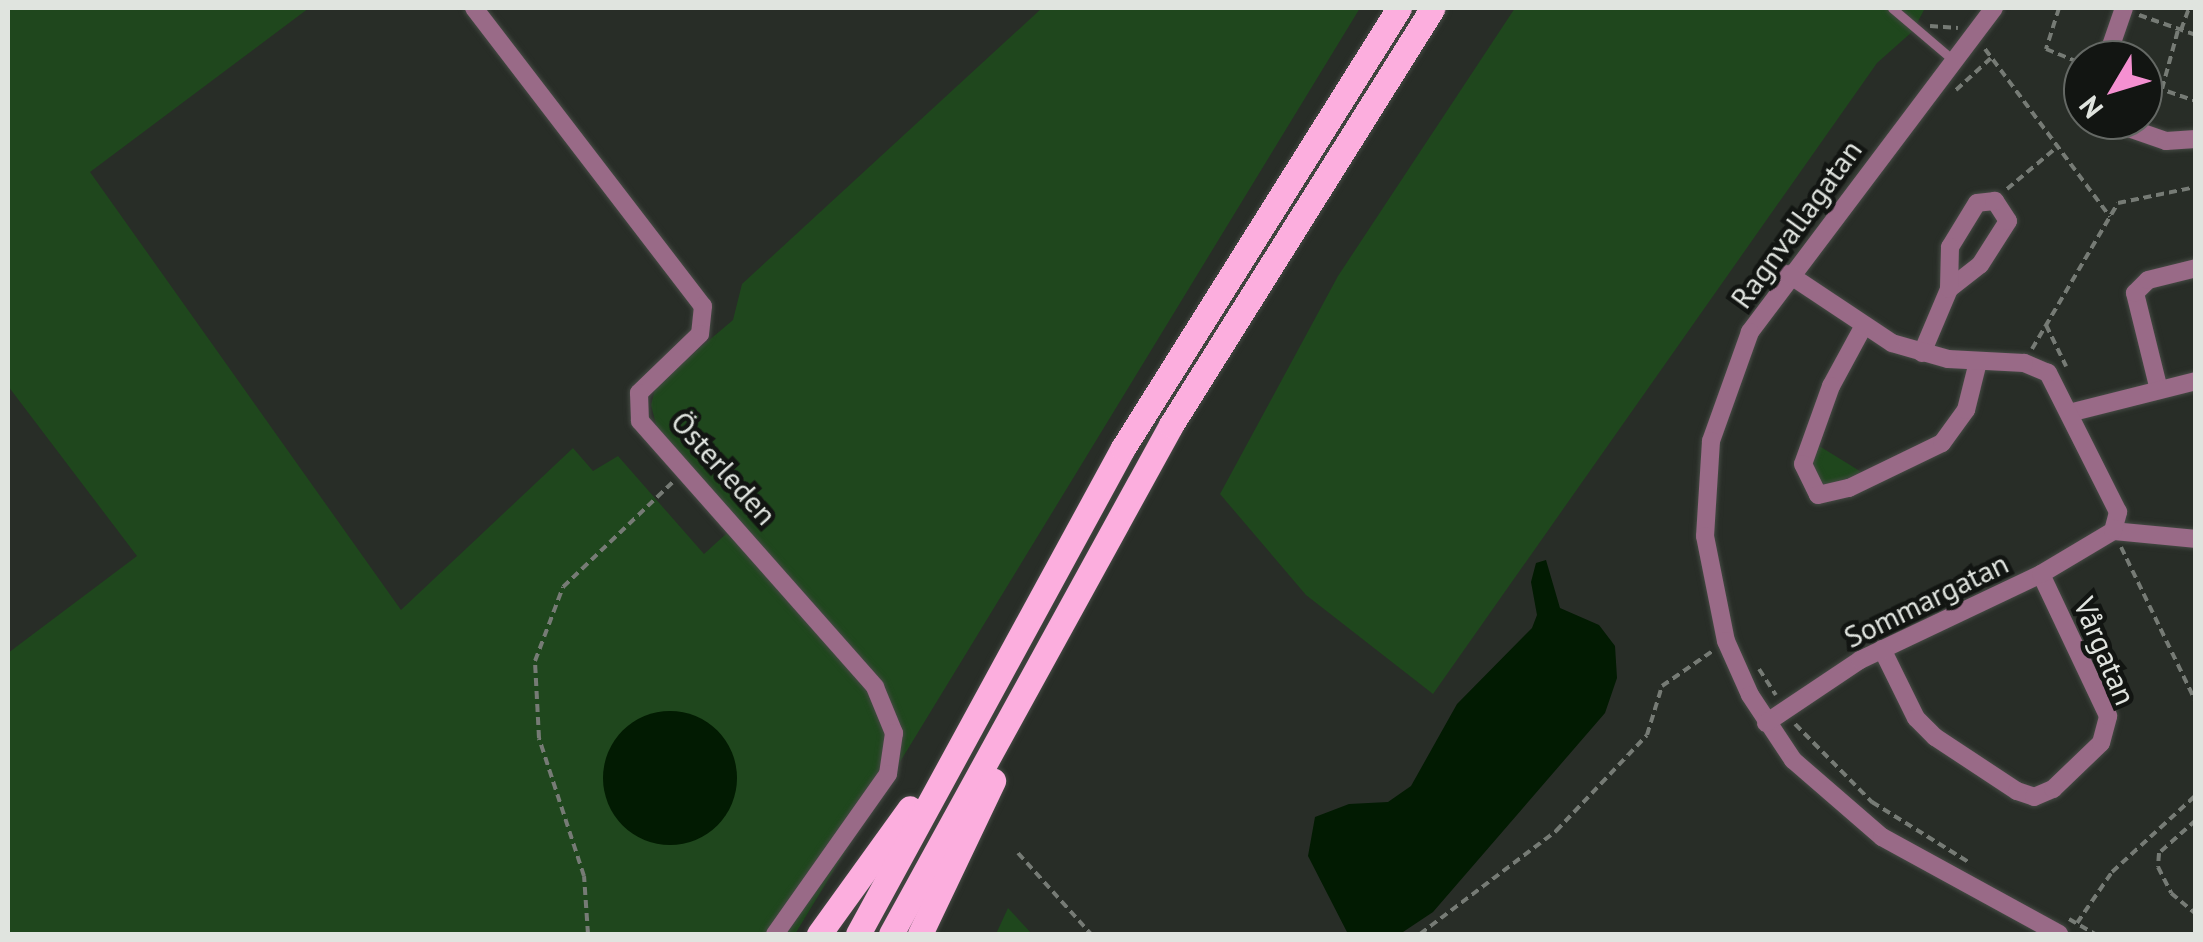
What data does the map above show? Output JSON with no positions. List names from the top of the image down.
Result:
{
  "streets": {
    "street": [
      "Ragnvallagatan",
      "Österleden",
      "Sommargatan",
      "Vårgatan"
    ]
  },
  "crossings": [
    ["Ragnvallagatan", "Sommargatan"],
    ["Sommargatan", "Vårgatan"]
  ],
  "north": "bottom left"
}
